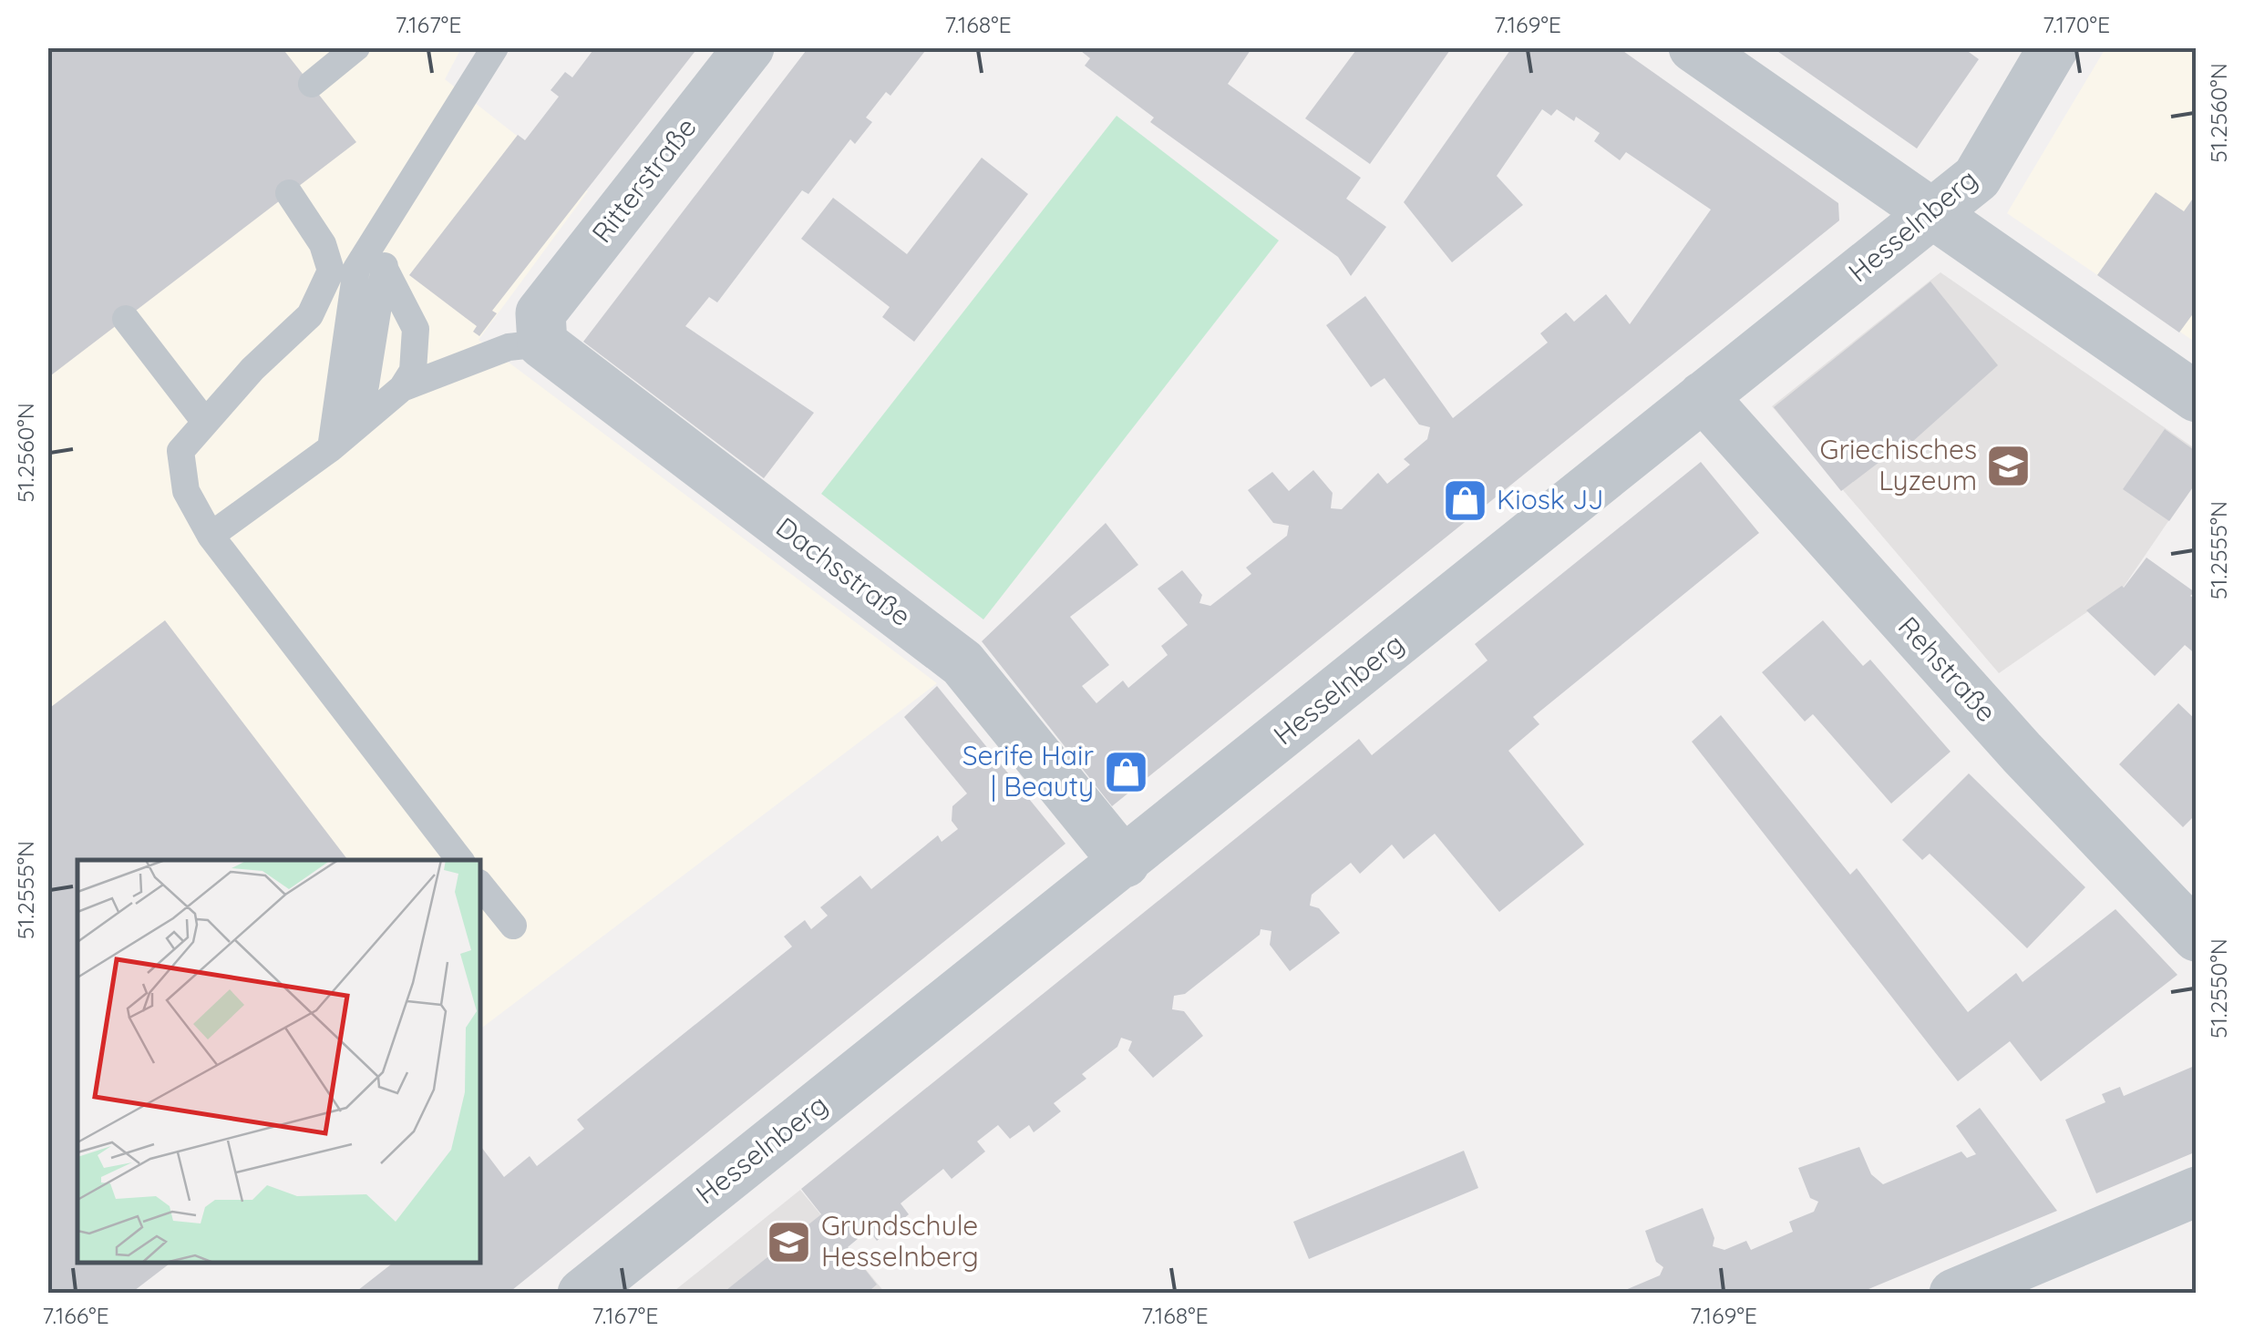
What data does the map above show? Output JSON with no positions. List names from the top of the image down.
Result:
{
  "streets": {
    "street": [
      "Ritterstraße",
      "Hesselnberg",
      "Dachsstraße",
      "Rehstraße"
    ]
  },
  "crossings": [
    ["Ritterstraße", "Dachsstraße"],
    ["Hesselnberg", "Dachsstraße"],
    ["Hesselnberg", "Rehstraße"]
  ],
  "places": {
    "school or university": ["Griechisches Lyzeum", "Grundschule Hesselnberg"],
    "shop": ["Kiosk JJ", "Serife Hair | Beauty"]
  },
  "coordinates": [
    "7.167°E",
    "7.168°E",
    "7.169°E",
    "7.170°E",
    "51.2560°N",
    "51.2555°N",
    "51.2550°N",
    "7.166°E"
  ]
}
